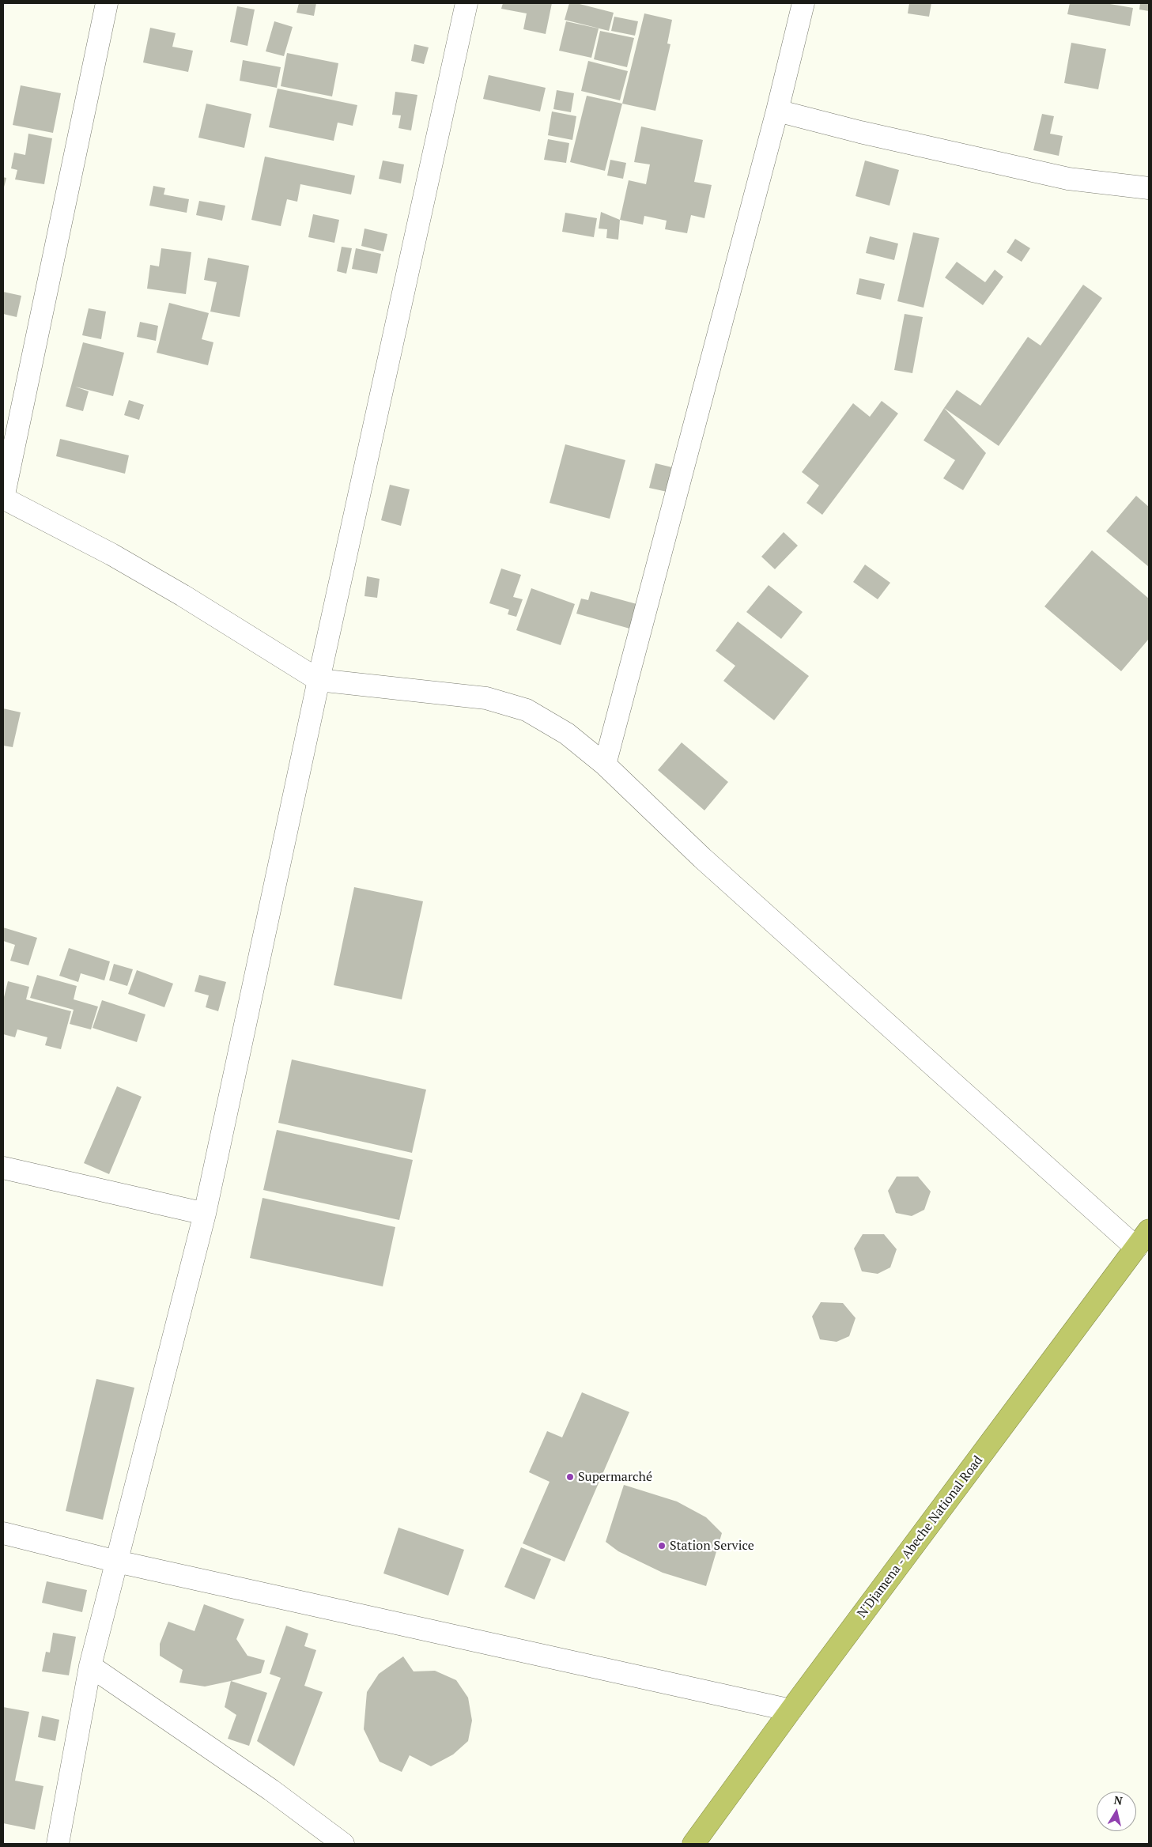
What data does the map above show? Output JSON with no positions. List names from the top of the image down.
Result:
{
  "streets": {
    "highway": ["N'Djamena - Abeche National Road"]
  },
  "places": ["Supermarché", "Station Service"],
  "north": "top"
}
